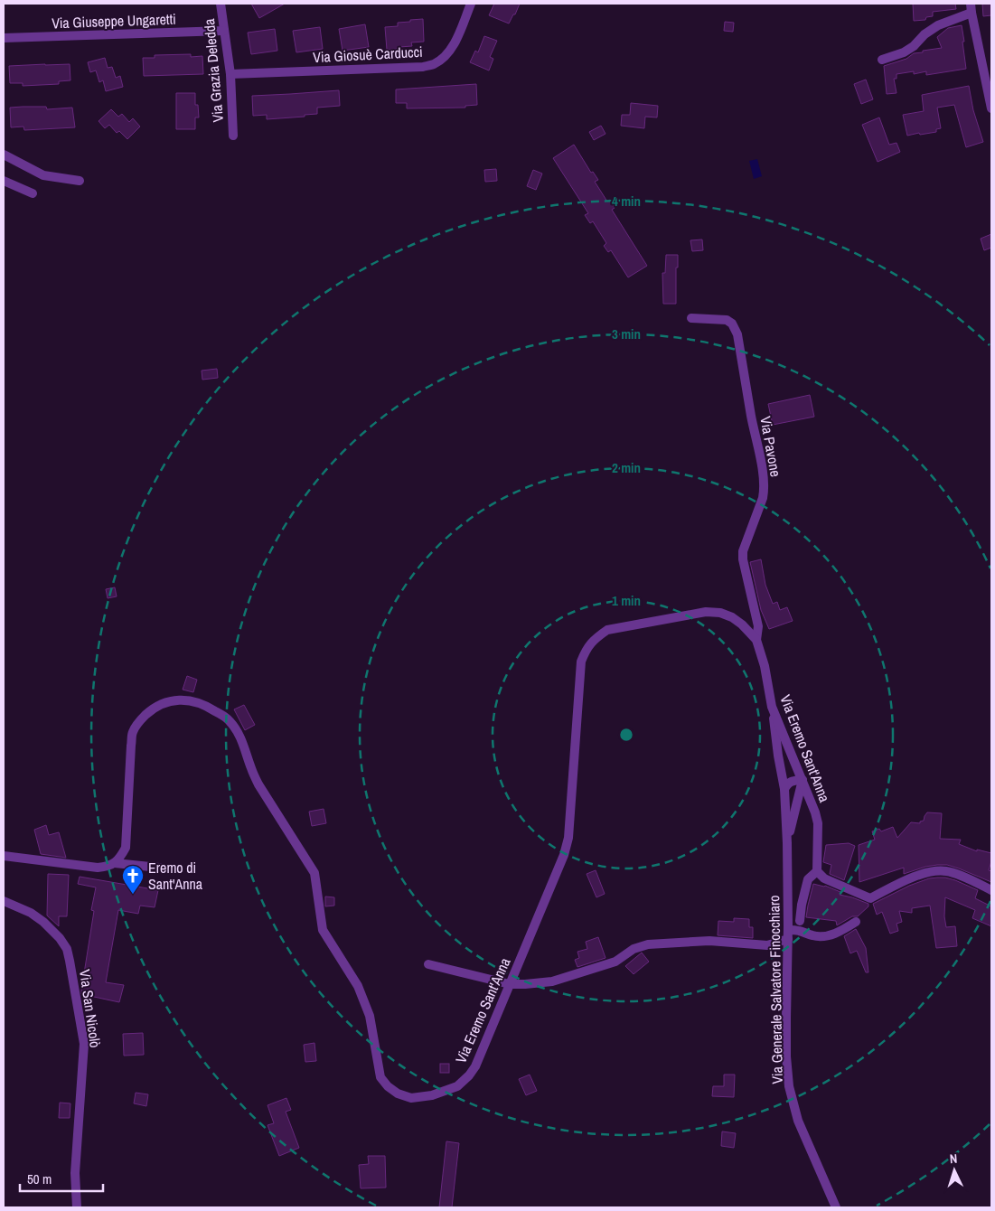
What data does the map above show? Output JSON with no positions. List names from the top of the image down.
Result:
{
  "streets": {
    "street": [
      "Via Giuseppe Ungaretti",
      "Via Giosuè Carducci",
      "Via Grazia Deledda",
      "Via Pavone",
      "Via Eremo Sant'Anna",
      "Via Generale Salvatore Finocchiaro",
      "Via San Nicolò"
    ]
  },
  "crossings": [
    ["Via Giuseppe Ungaretti", "Via Grazia Deledda"],
    ["Via Giosuè Carducci", "Via Grazia Deledda"],
    ["Via Pavone", "Via Eremo Sant'Anna"]
  ],
  "places": {
    "church": ["Eremo di Sant'Anna"]
  },
  "scale_bar": "50 m",
  "north": "top",
  "rings": [
    "4 min",
    "3 min",
    "2 min",
    "1 min"
  ]
}
